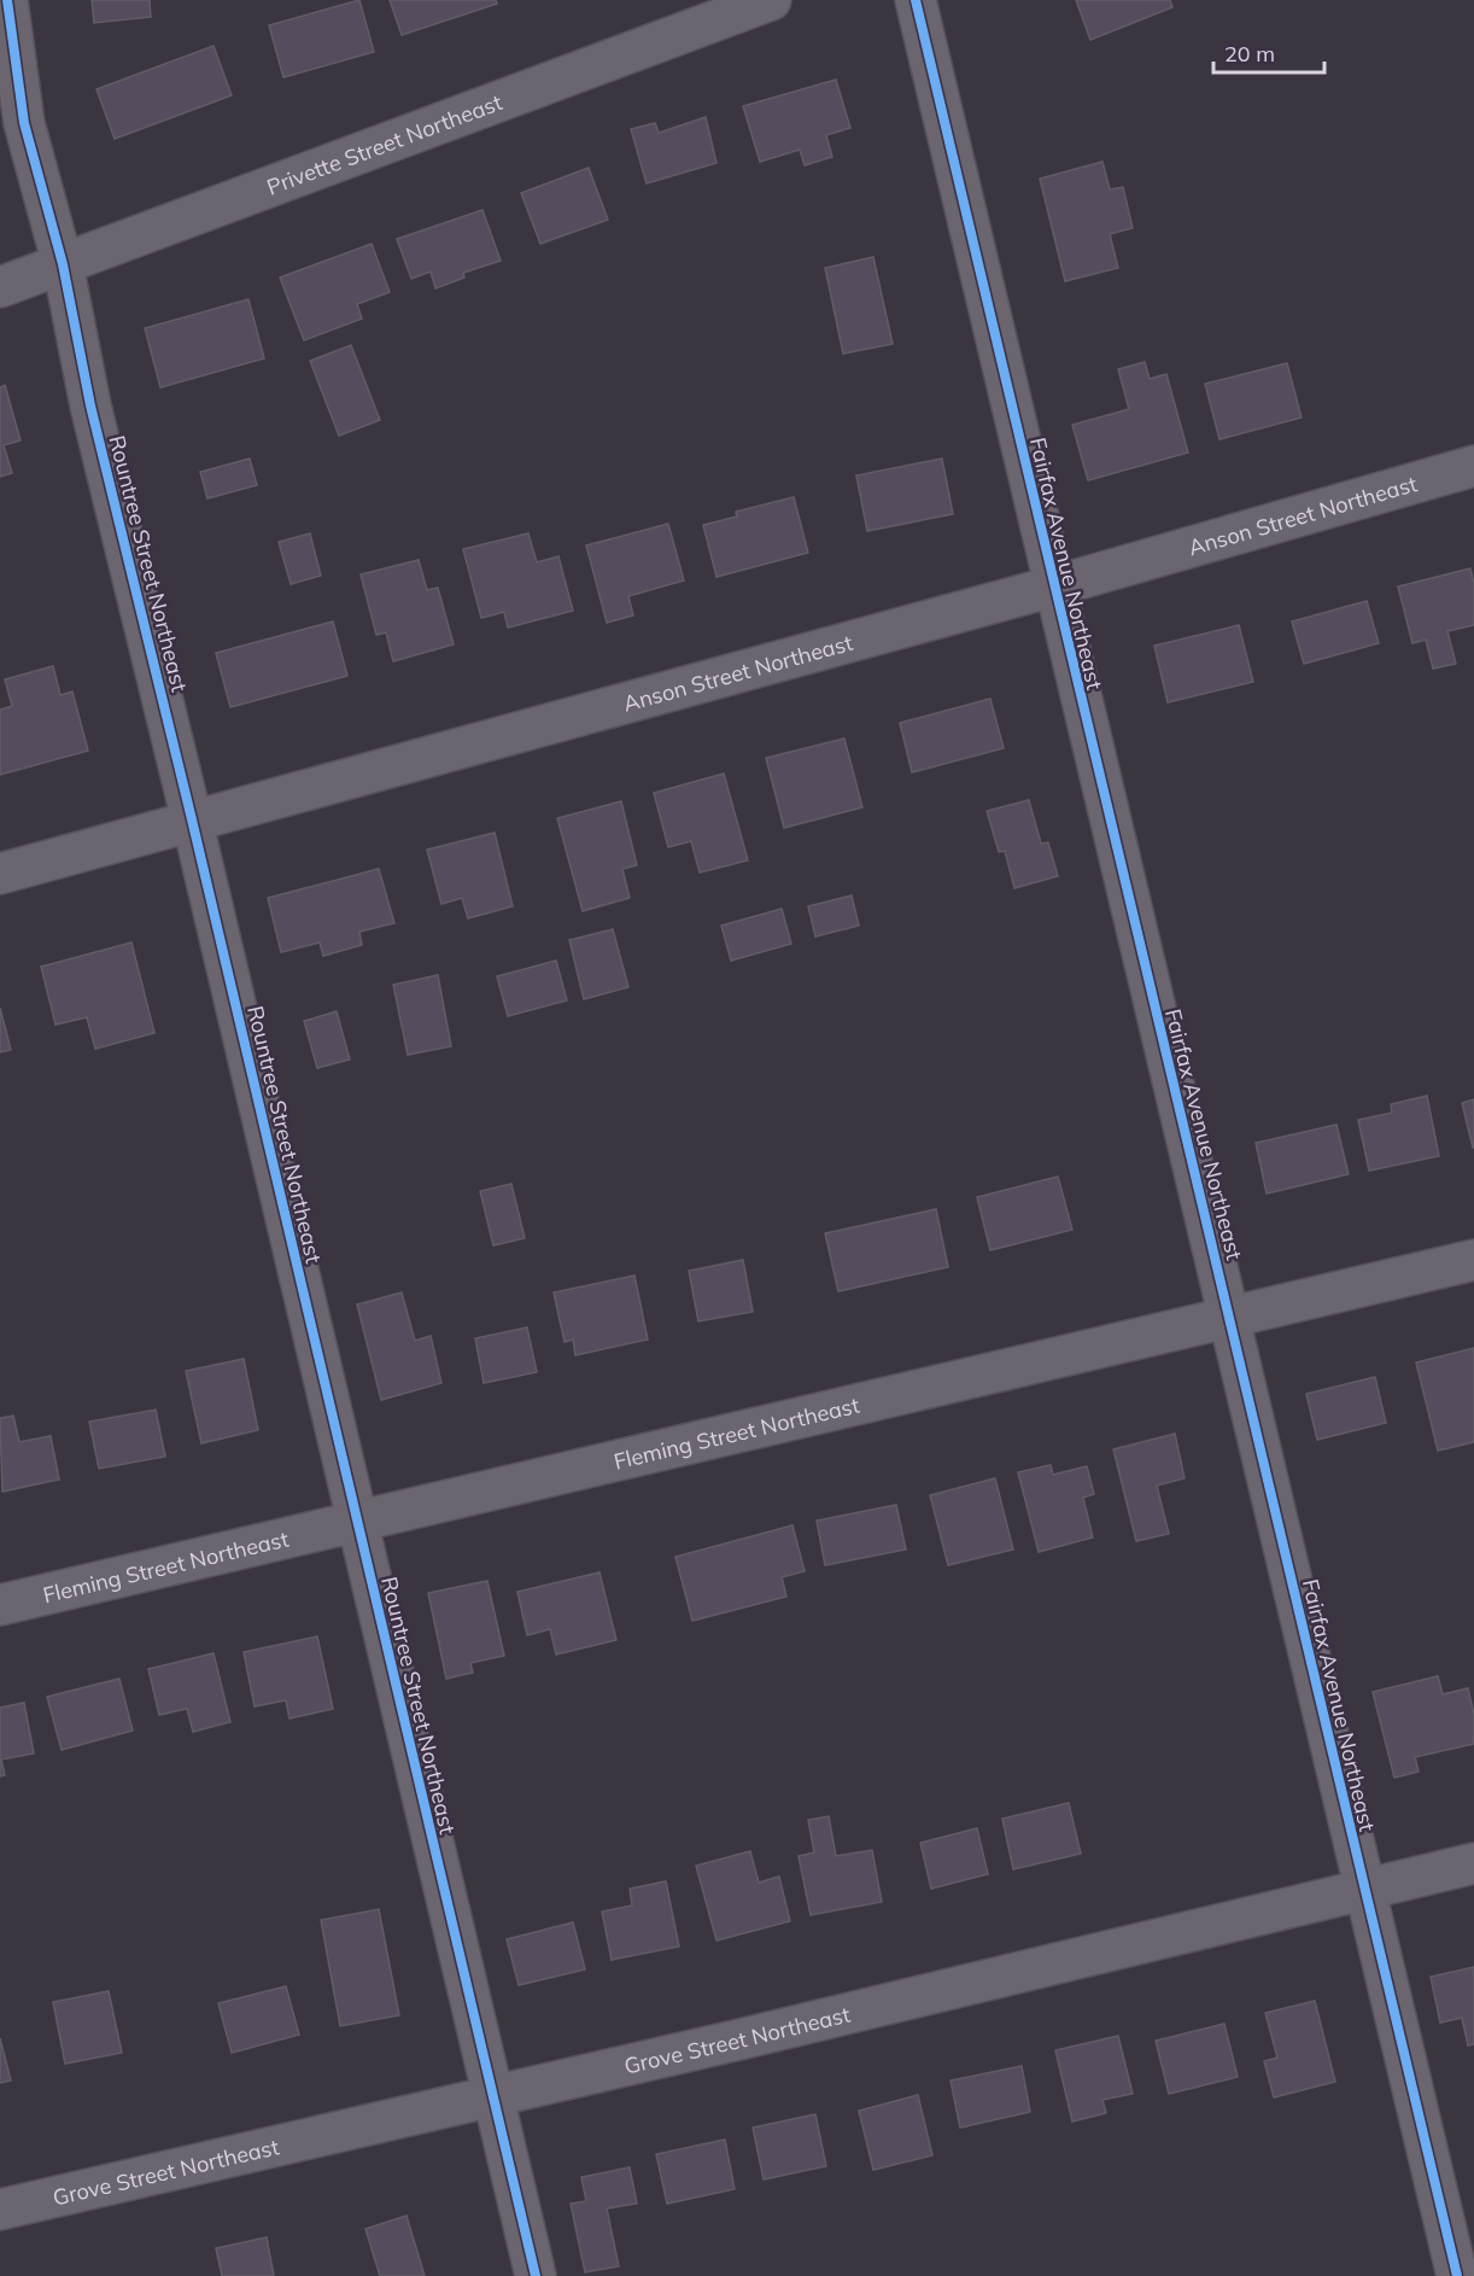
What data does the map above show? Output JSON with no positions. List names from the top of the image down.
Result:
{
  "streets": {
    "street": [
      "Privette Street Northeast",
      "Anson Street Northeast",
      "Rountree Street Northeast",
      "Fairfax Avenue Northeast",
      "Fleming Street Northeast",
      "Grove Street Northeast"
    ]
  },
  "crossings": [
    ["Privette Street Northeast", "Rountree Street Northeast"],
    ["Anson Street Northeast", "Rountree Street Northeast"],
    ["Anson Street Northeast", "Fairfax Avenue Northeast"],
    ["Rountree Street Northeast", "Fleming Street Northeast"],
    ["Rountree Street Northeast", "Grove Street Northeast"],
    ["Fairfax Avenue Northeast", "Fleming Street Northeast"],
    ["Fairfax Avenue Northeast", "Grove Street Northeast"]
  ],
  "scale_bar": "20 m"
}
